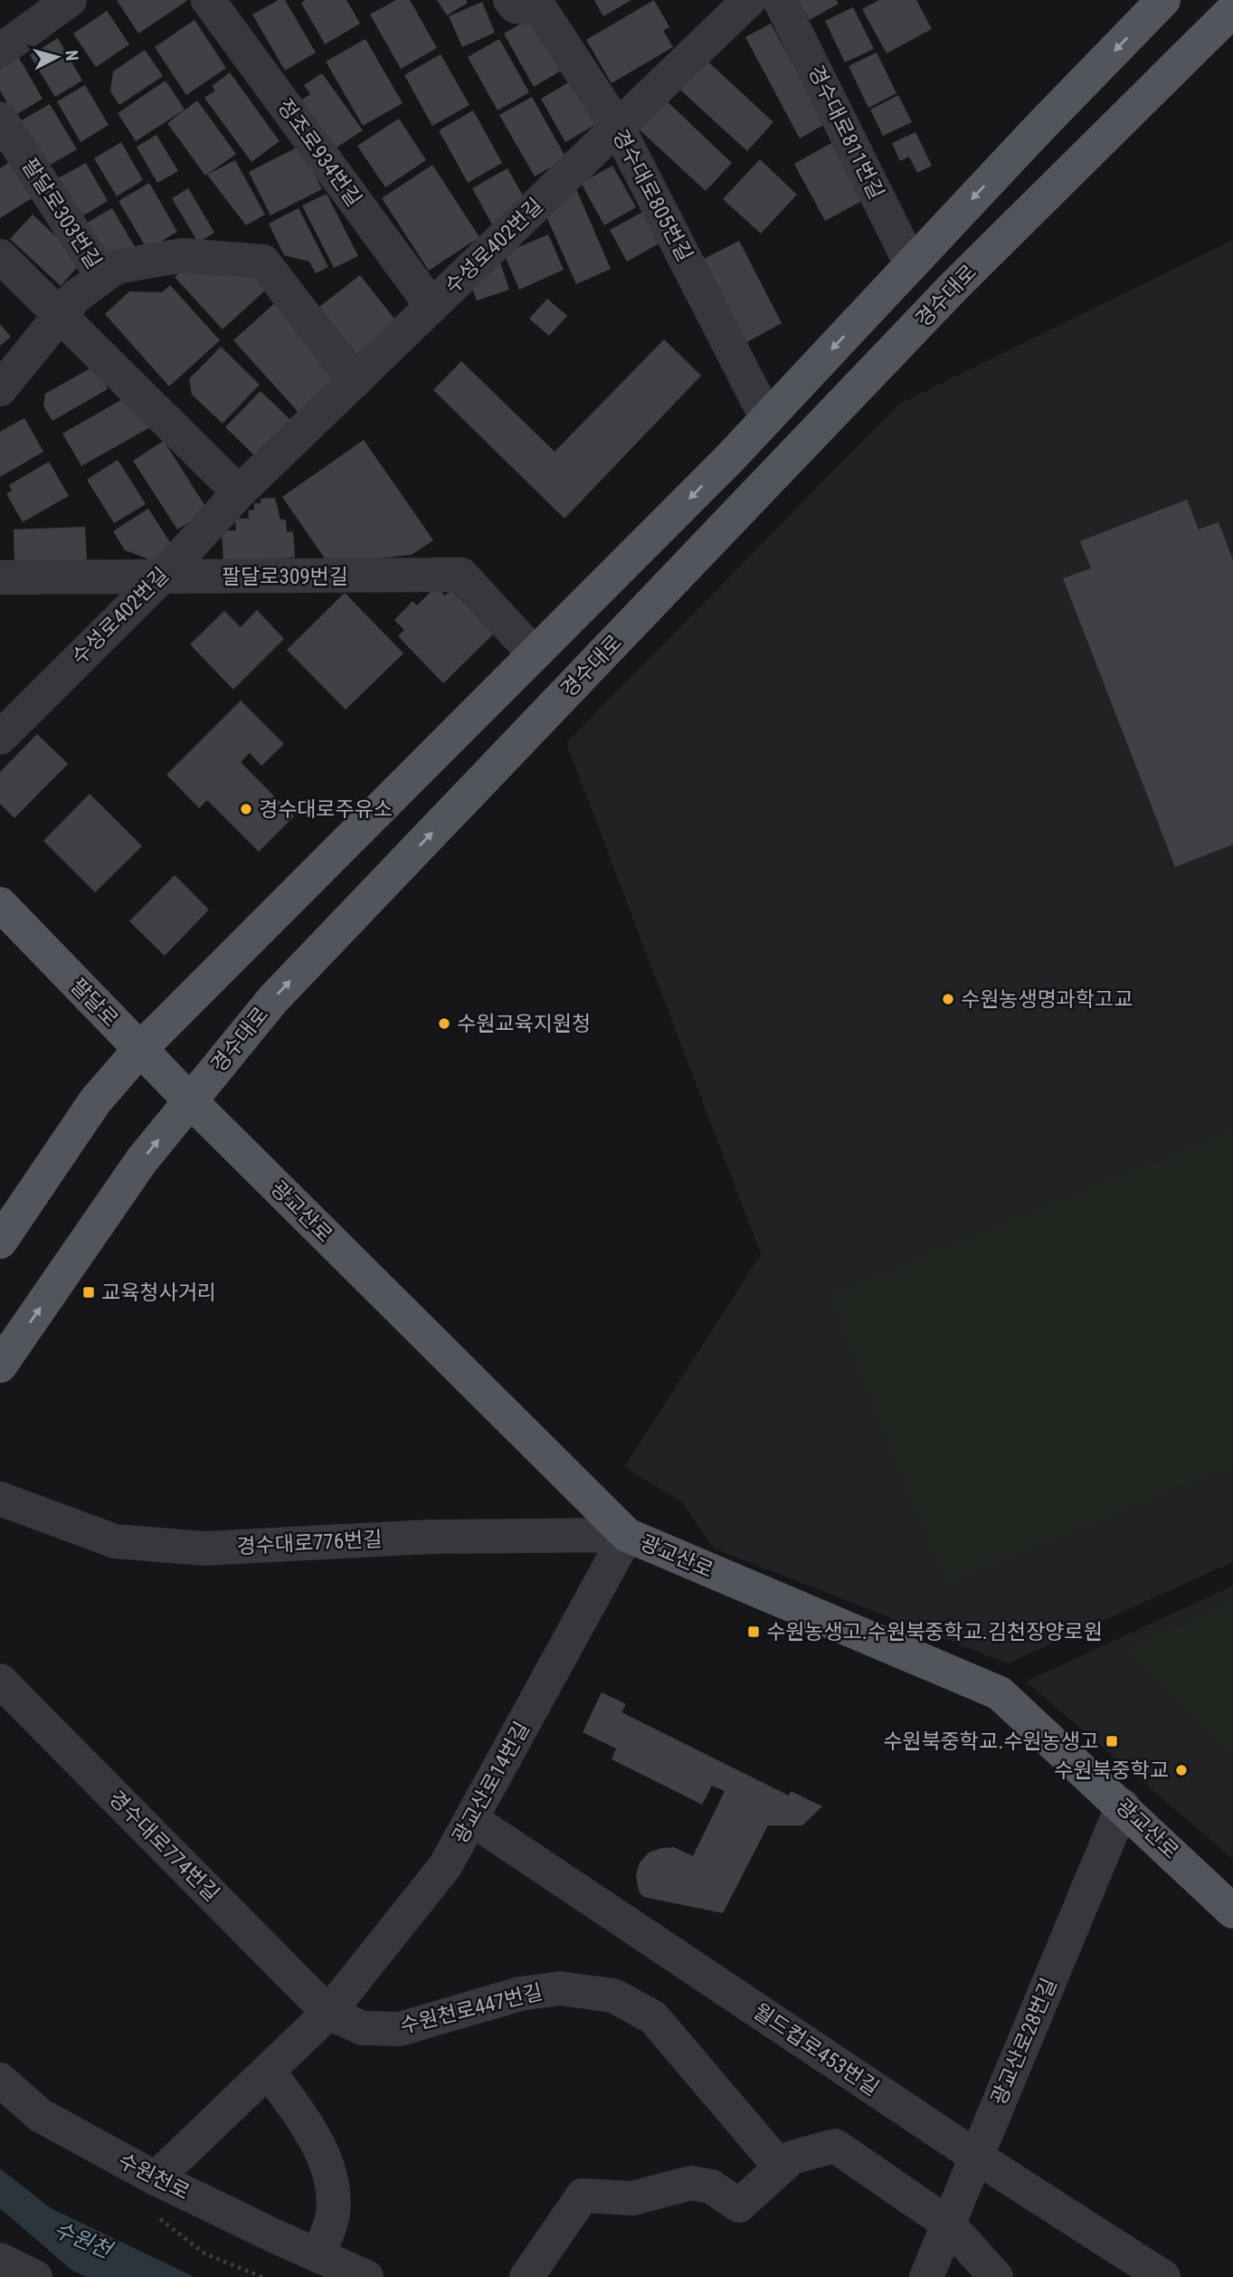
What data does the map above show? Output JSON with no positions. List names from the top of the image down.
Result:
{
  "streets": {
    "main road": ["경수대로", "팔달로", "광교산로"],
    "street": [
      "경수대로811번길",
      "정조로934번길",
      "경수대로805번길",
      "팔달로303번길",
      "수성로402번길",
      "팔달로309번길",
      "경수대로776번길",
      "광교산로14번길",
      "경수대로774번길",
      "수원천로447번길",
      "광교산로28번길",
      "월드컵로453번길",
      "수원천로"
    ]
  },
  "crossings": [
    ["정조로934번길", "수성로402번길"],
    ["경수대로805번길", "수성로402번길"],
    ["수성로402번길", "팔달로309번길"],
    ["경수대로", "팔달로"],
    ["경수대로", "광교산로"],
    ["팔달로", "광교산로"],
    ["광교산로", "경수대로776번길"],
    ["광교산로", "광교산로14번길"],
    ["광교산로", "광교산로28번길"],
    ["경수대로776번길", "광교산로14번길"],
    ["광교산로14번길", "경수대로774번길"],
    ["광교산로14번길", "수원천로447번길"],
    ["광교산로14번길", "월드컵로453번길"],
    ["경수대로774번길", "수원천로447번길"],
    ["광교산로28번길", "월드컵로453번길"]
  ],
  "water": ["수원천"],
  "places": {
    "other": [
      "경수대로주유소",
      "수원농생명과학고교",
      "수원교육지원청",
      "수원북중학교"
    ],
    "transit": ["교육청사거리", "수원농생고.수원북중학교.김천장양로원", "수원북중학교.수원농생고"]
  },
  "north": "right"
}
